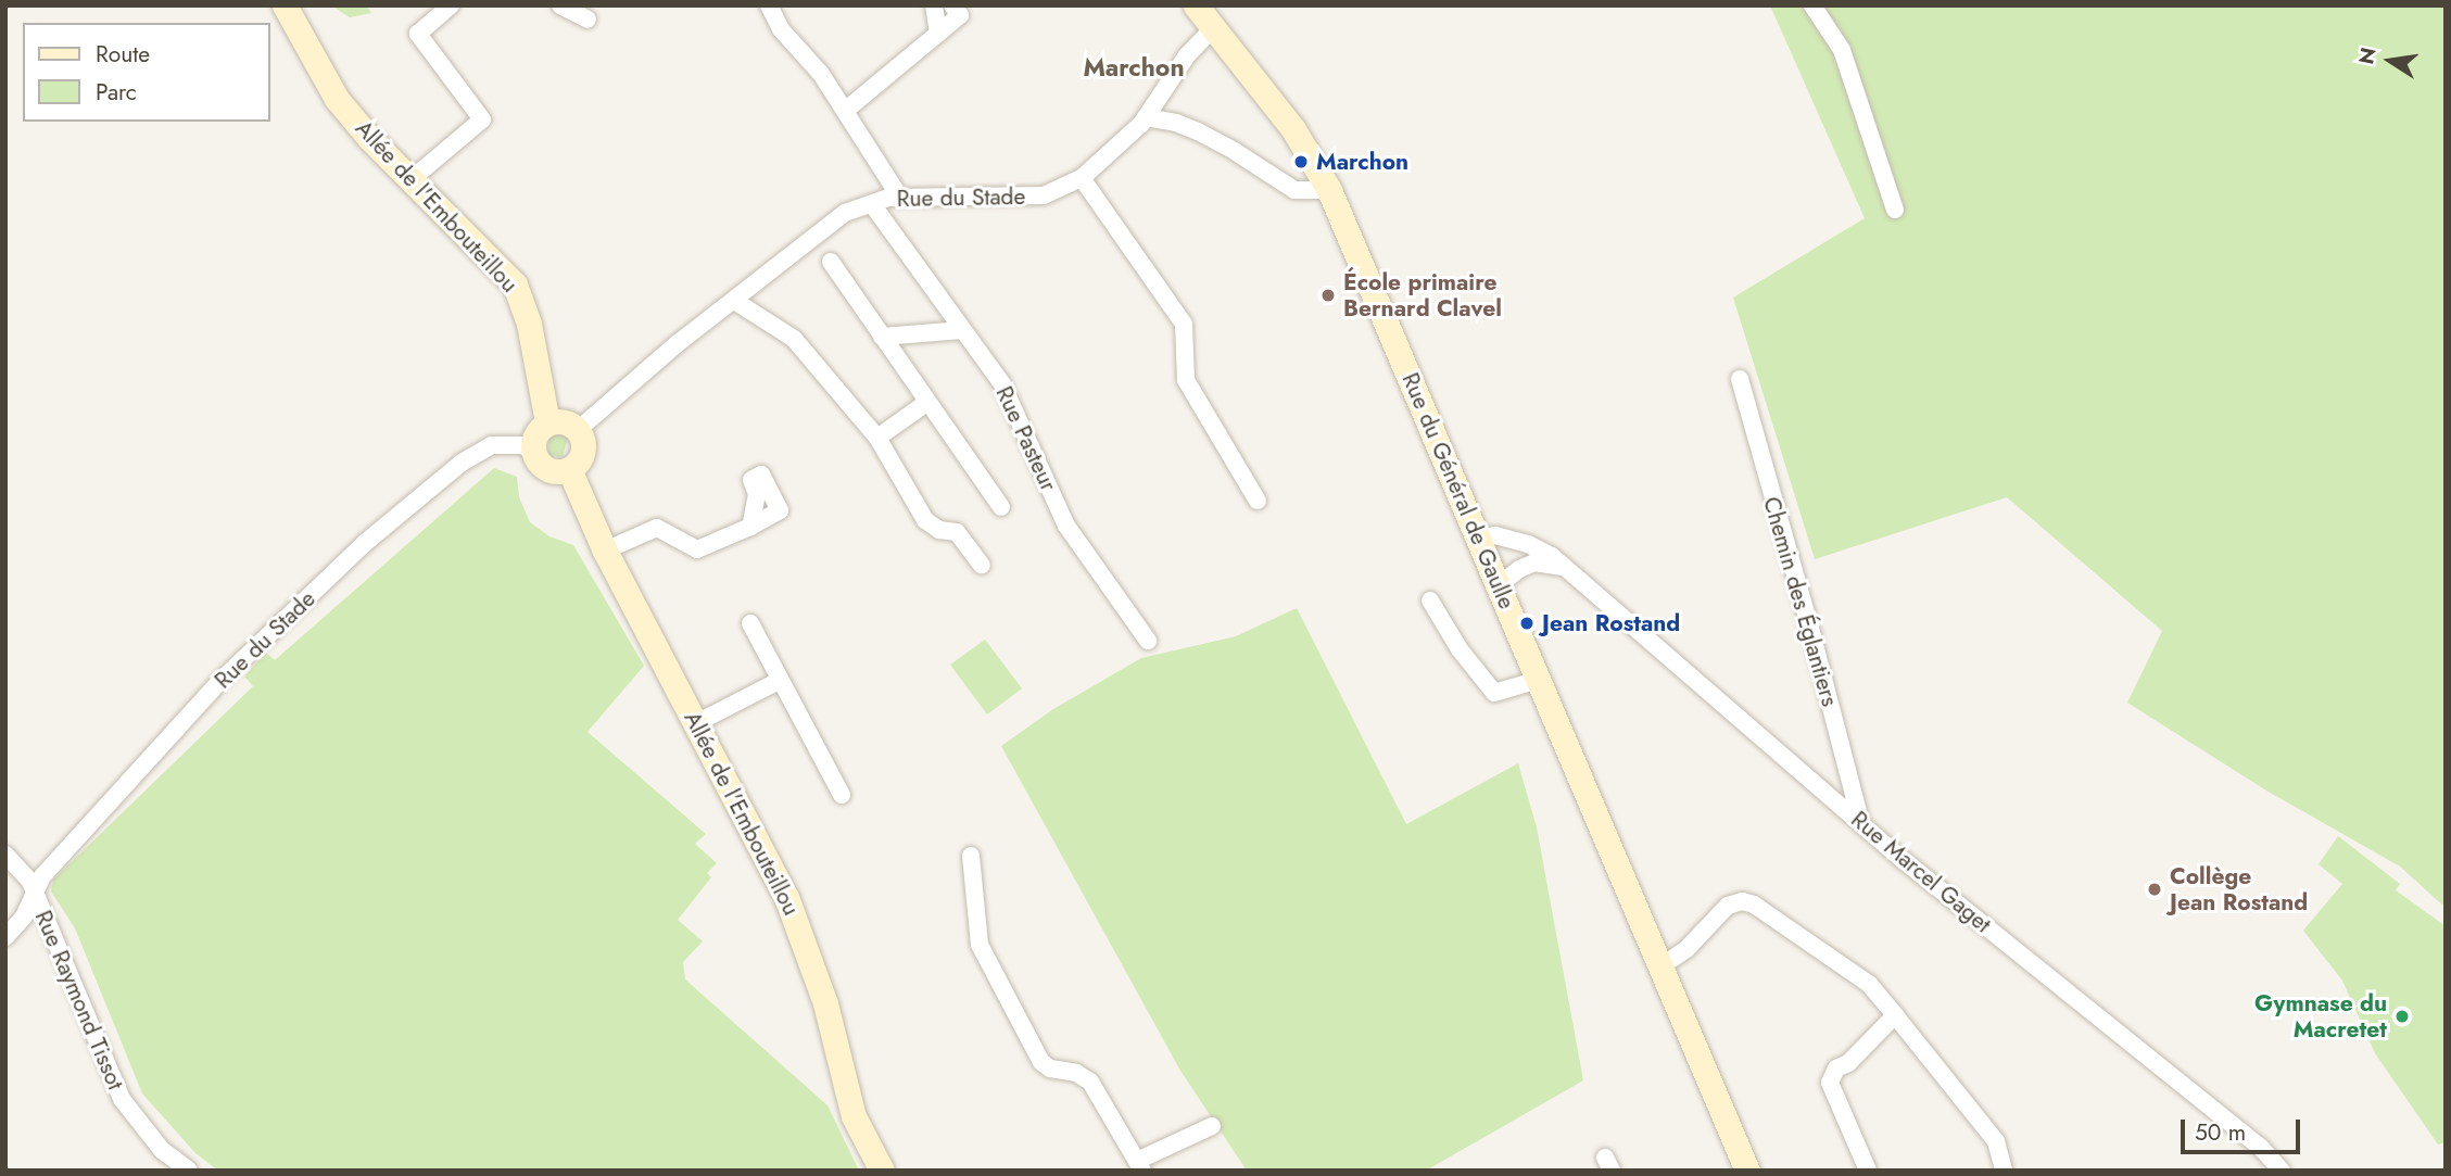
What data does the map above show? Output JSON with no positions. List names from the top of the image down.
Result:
{
  "streets": {
    "street": [
      "Rue du Stade",
      "Allée de l'Embouteillou",
      "Rue Pasteur",
      "Rue du Général de Gaulle",
      "Chemin des Églantiers",
      "Rue Marcel Gaget",
      "Rue Raymond Tissot"
    ]
  },
  "crossings": [
    ["Rue du Stade", "Allée de l'Embouteillou"],
    ["Rue du Stade", "Rue Pasteur"],
    ["Rue du Stade", "Rue du Général de Gaulle"],
    ["Rue du Stade", "Rue Raymond Tissot"],
    ["Rue du Général de Gaulle", "Rue Marcel Gaget"],
    ["Chemin des Églantiers", "Rue Marcel Gaget"]
  ],
  "districts": ["Marchon"],
  "places": [
    "Marchon",
    "École primaire Bernard Clavel",
    "Jean Rostand",
    "Collège Jean Rostand",
    "Gymnase du Macretet"
  ],
  "legend": ["Route", "Parc"],
  "scale_bar": "50 m",
  "north": "left"
}
